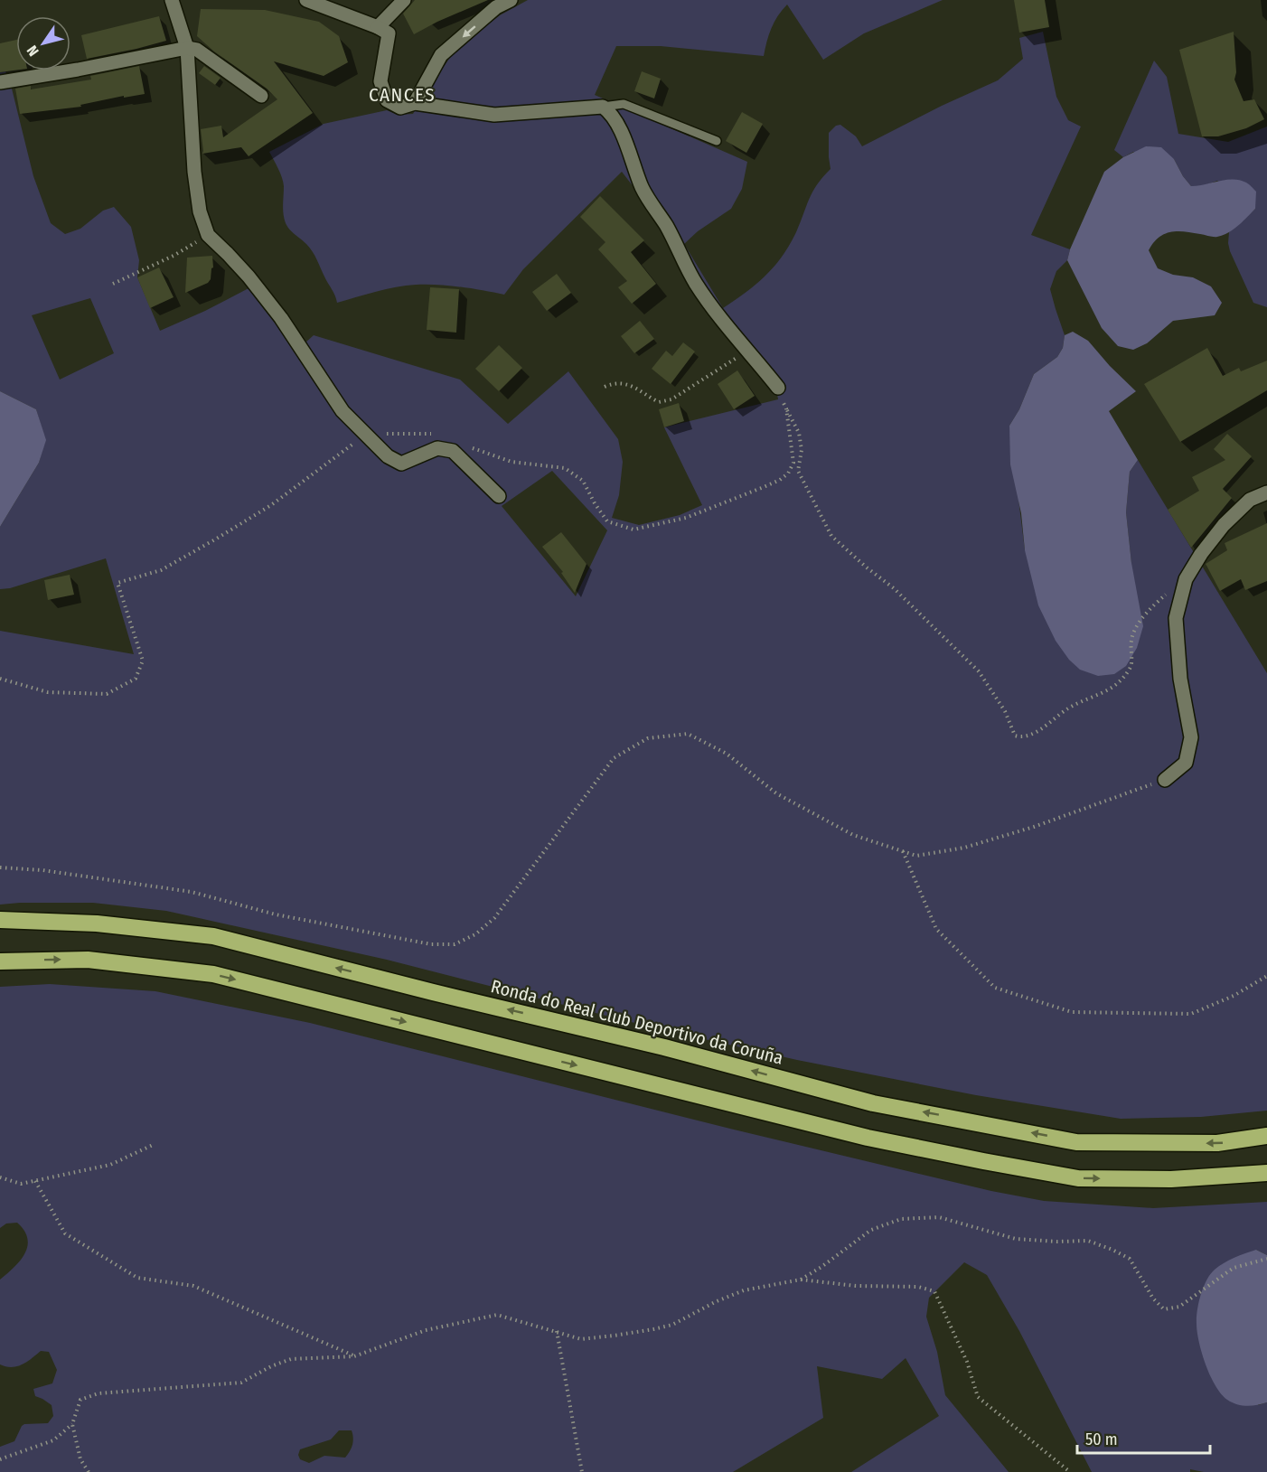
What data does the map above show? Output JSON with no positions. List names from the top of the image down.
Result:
{
  "streets": {
    "highway": ["Ronda do Real Club Deportivo da Coruña"]
  },
  "districts": ["CANCES"],
  "scale_bar": "50 m",
  "north": "bottom left"
}
